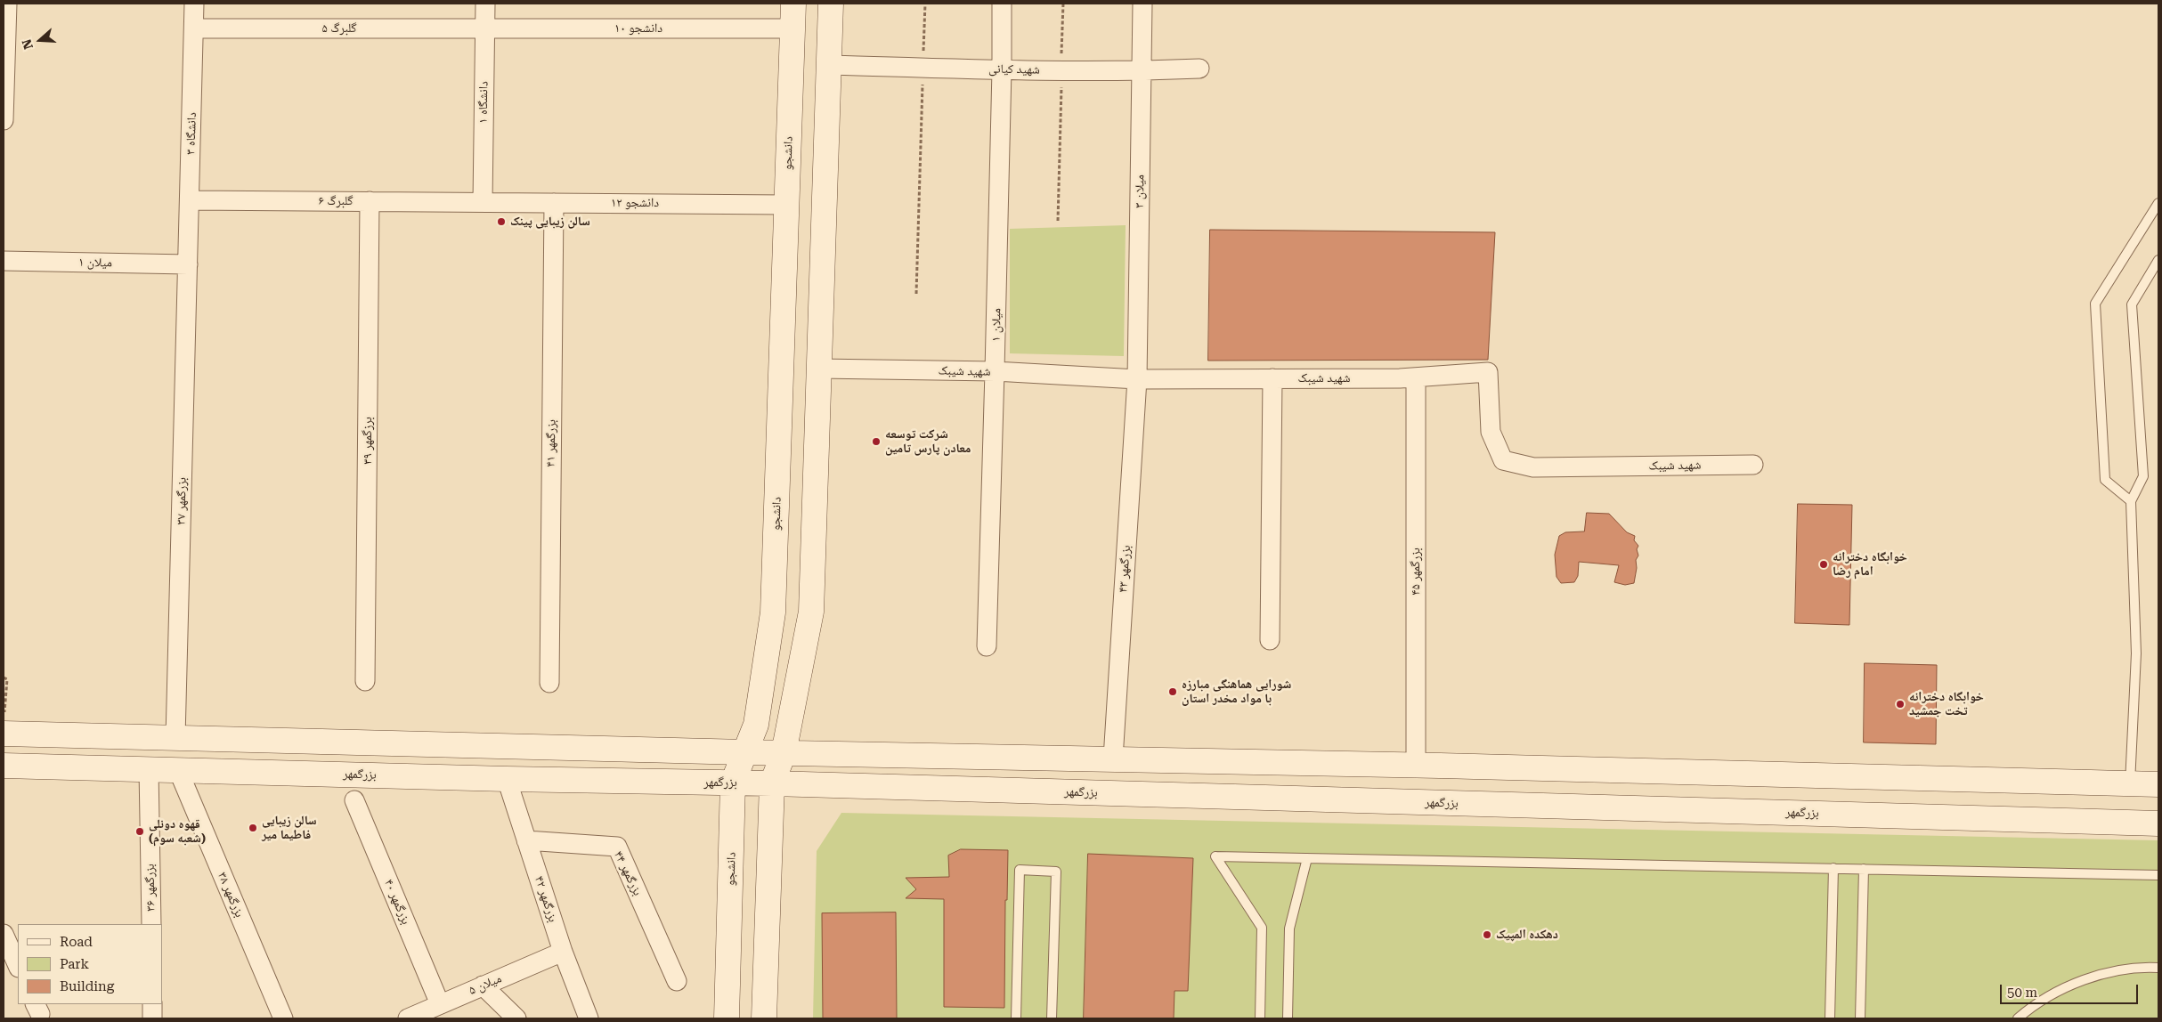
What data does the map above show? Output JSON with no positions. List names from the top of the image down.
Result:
{
  "streets": {
    "street": [
      "گلبرگ ۵",
      "دانشجو ۱۰",
      "شهید کیانی",
      "دانشگاه ۱",
      "دانشگاه ۳",
      "دانشجو",
      "میلان ۳",
      "گلبرگ ۶",
      "دانشجو ۱۲",
      "میلان ۱",
      "شهید شیبک",
      "برزگمهر ۳۹",
      "بزرگمهر ۴۱",
      "بزرگمهر ۳۷",
      "بزرگمهر ۴۳",
      "بزرگمهر ۴۵",
      "بزرگمهر",
      "بزرگمهر ۴۴",
      "بزرگمهر ۳۶",
      "بزرگمهر ۳۸",
      "بزرگمهر ۴۲",
      "بزرگمهر ۴۰",
      "میلان ۵"
    ]
  },
  "crossings": [
    ["گلبرگ ۵", "دانشجو ۱۰"],
    ["گلبرگ ۵", "دانشگاه ۱"],
    ["گلبرگ ۵", "دانشگاه ۳"],
    ["دانشجو ۱۰", "دانشگاه ۱"],
    ["دانشجو ۱۰", "دانشجو"],
    ["شهید کیانی", "میلان ۳"],
    ["شهید کیانی", "میلان ۱"],
    ["دانشگاه ۱", "گلبرگ ۶"],
    ["دانشگاه ۱", "دانشجو ۱۲"],
    ["دانشگاه ۳", "گلبرگ ۶"],
    ["دانشگاه ۳", "میلان ۱"],
    ["دانشگاه ۳", "بزرگمهر ۳۷"],
    ["دانشجو", "دانشجو ۱۲"],
    ["دانشجو", "بزرگمهر"],
    ["میلان ۳", "شهید شیبک"],
    ["میلان ۳", "بزرگمهر ۴۳"],
    ["گلبرگ ۶", "دانشجو ۱۲"],
    ["گلبرگ ۶", "برزگمهر ۳۹"],
    ["دانشجو ۱۲", "بزرگمهر ۴۱"],
    ["میلان ۱", "شهید شیبک"],
    ["میلان ۱", "بزرگمهر ۳۷"],
    ["شهید شیبک", "بزرگمهر ۴۳"],
    ["شهید شیبک", "بزرگمهر ۴۵"],
    ["بزرگمهر", "بزرگمهر ۳۶"],
    ["بزرگمهر", "بزرگمهر ۳۸"],
    ["بزرگمهر", "بزرگمهر ۴۲"],
    ["بزرگمهر ۴۴", "بزرگمهر ۴۲"],
    ["بزرگمهر ۴۲", "میلان ۵"],
    ["بزرگمهر ۴۰", "میلان ۵"]
  ],
  "places": [
    "سالن زیبایی پینک",
    "شرکت توسعه معادن پارس تامین",
    "خوابگاه دخترانه امام رضا",
    "شورایی هماهنگی مبارزه با مواد مخدر استان",
    "خوابگاه دخترانه تخت جمشید",
    "سالن زیبایی فاطیما میر",
    "قهوه دونلی (شعبه سوم)",
    "دهکده المپیک"
  ],
  "legend": ["Road", "Park", "Building"],
  "scale_bar": "50 m",
  "north": "left"
}
